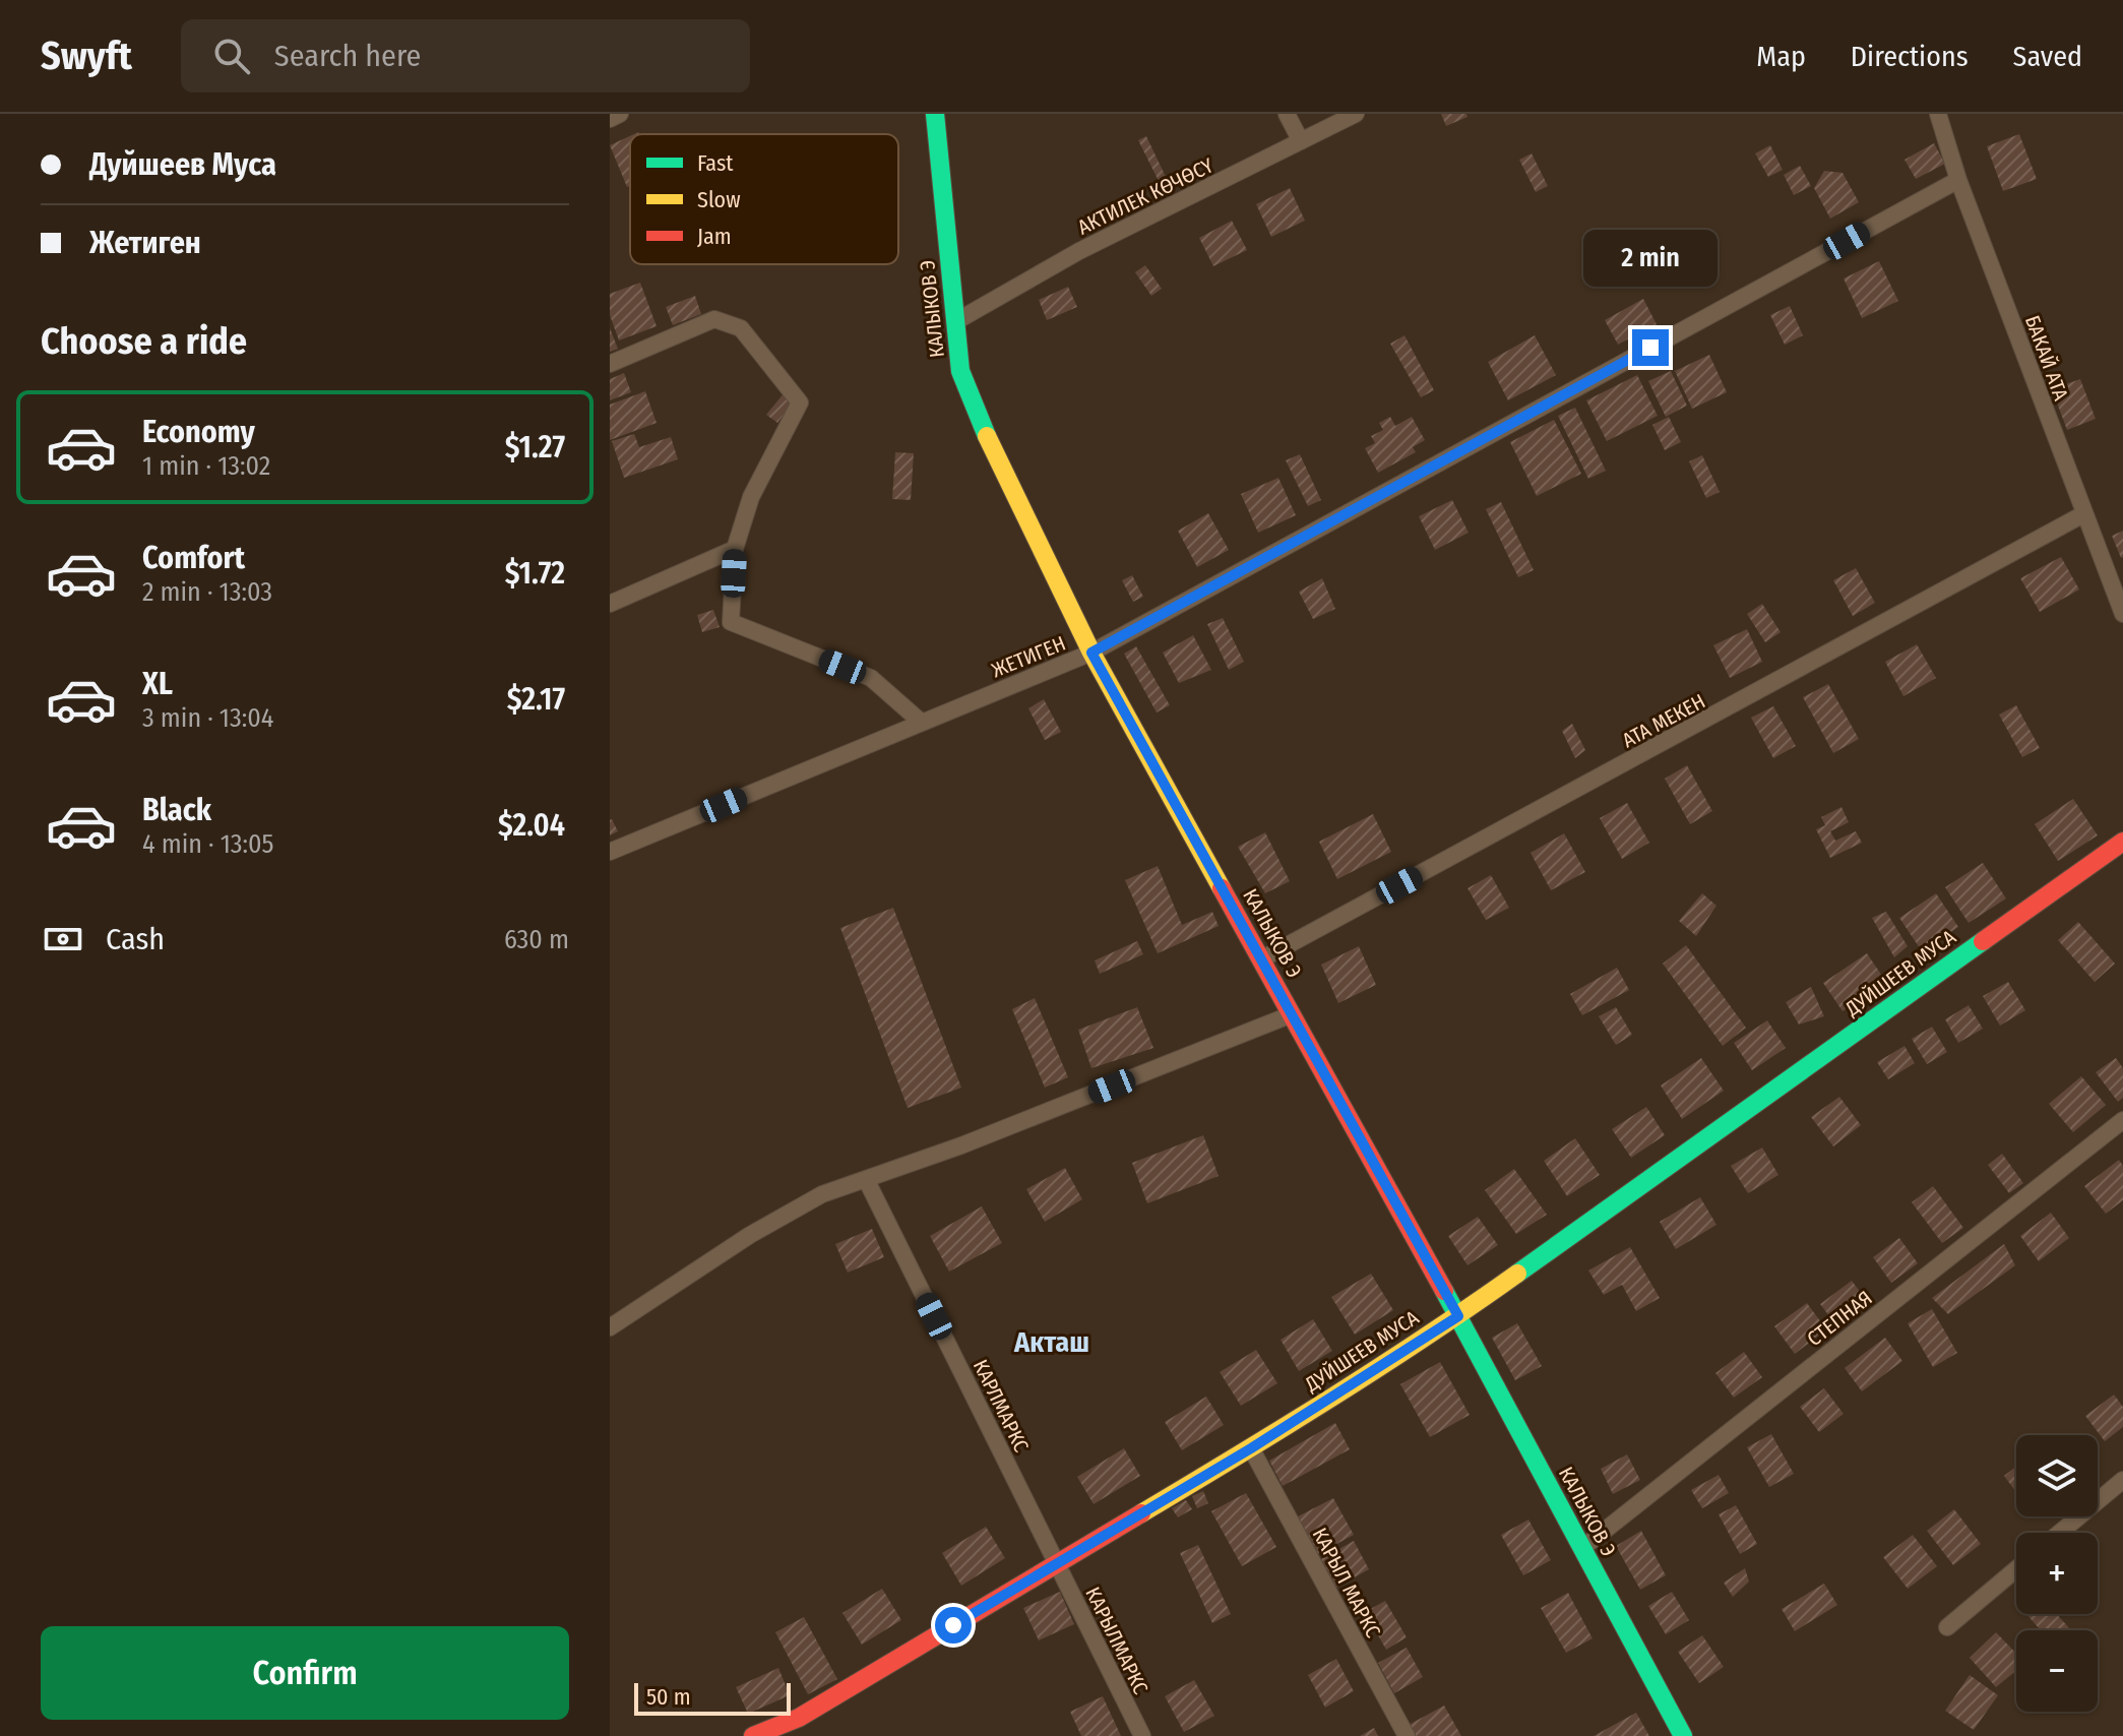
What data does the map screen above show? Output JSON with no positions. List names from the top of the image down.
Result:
{
  "streets": {
    "street": [
      "АКТИЛЕК КӨЧӨСҮ",
      "КАЛЫКОВ Э",
      "БАКАЙ АТА",
      "ЖЕТИГЕН",
      "АТА МЕКЕН",
      "ДУЙШЕЕВ МУСА",
      "СТЕПНАЯ",
      "КАРЛМАРКС",
      "КАРЫЛ МАРКС",
      "КАРЫЛМАРКС"
    ]
  },
  "crossings": [
    ["АКТИЛЕК КӨЧӨСҮ", "КАЛЫКОВ Э"],
    ["КАЛЫКОВ Э", "ЖЕТИГЕН"],
    ["КАЛЫКОВ Э", "АТА МЕКЕН"],
    ["КАЛЫКОВ Э", "ДУЙШЕЕВ МУСА"],
    ["КАЛЫКОВ Э", "СТЕПНАЯ"],
    ["БАКАЙ АТА", "ЖЕТИГЕН"],
    ["БАКАЙ АТА", "АТА МЕКЕН"],
    ["ДУЙШЕЕВ МУСА", "КАРЛМАРКС"],
    ["ДУЙШЕЕВ МУСА", "КАРЫЛ МАРКС"],
    ["ДУЙШЕЕВ МУСА", "КАРЫЛМАРКС"],
    ["КАРЛМАРКС", "КАРЫЛМАРКС"]
  ],
  "districts": ["Акташ"],
  "legend": ["Fast", "Slow", "Jam"],
  "scale_bar": "50 m",
  "page": {
    "header": "Swyft",
    "search": "Search here",
    "nav": ["Map", "Directions", "Saved"],
    "banner": ["Дуйшеев Муса", "Жетиген"],
    "bubble": "2 min",
    "heading": "Choose a ride",
    "list": [
      {
        "name": "Economy",
        "note": "1 min · 13:02",
        "value": "$1.27"
      },
      {
        "name": "Comfort",
        "note": "2 min · 13:03",
        "value": "$1.72"
      },
      {
        "name": "XL",
        "note": "3 min · 13:04",
        "value": "$2.17"
      },
      {
        "name": "Black",
        "note": "4 min · 13:05",
        "value": "$2.04"
      }
    ],
    "pay": ["Cash", "630 m"],
    "map_buttons": ["+", "−"],
    "buttons": "Confirm",
    "scale": "50 m"
  }
}
